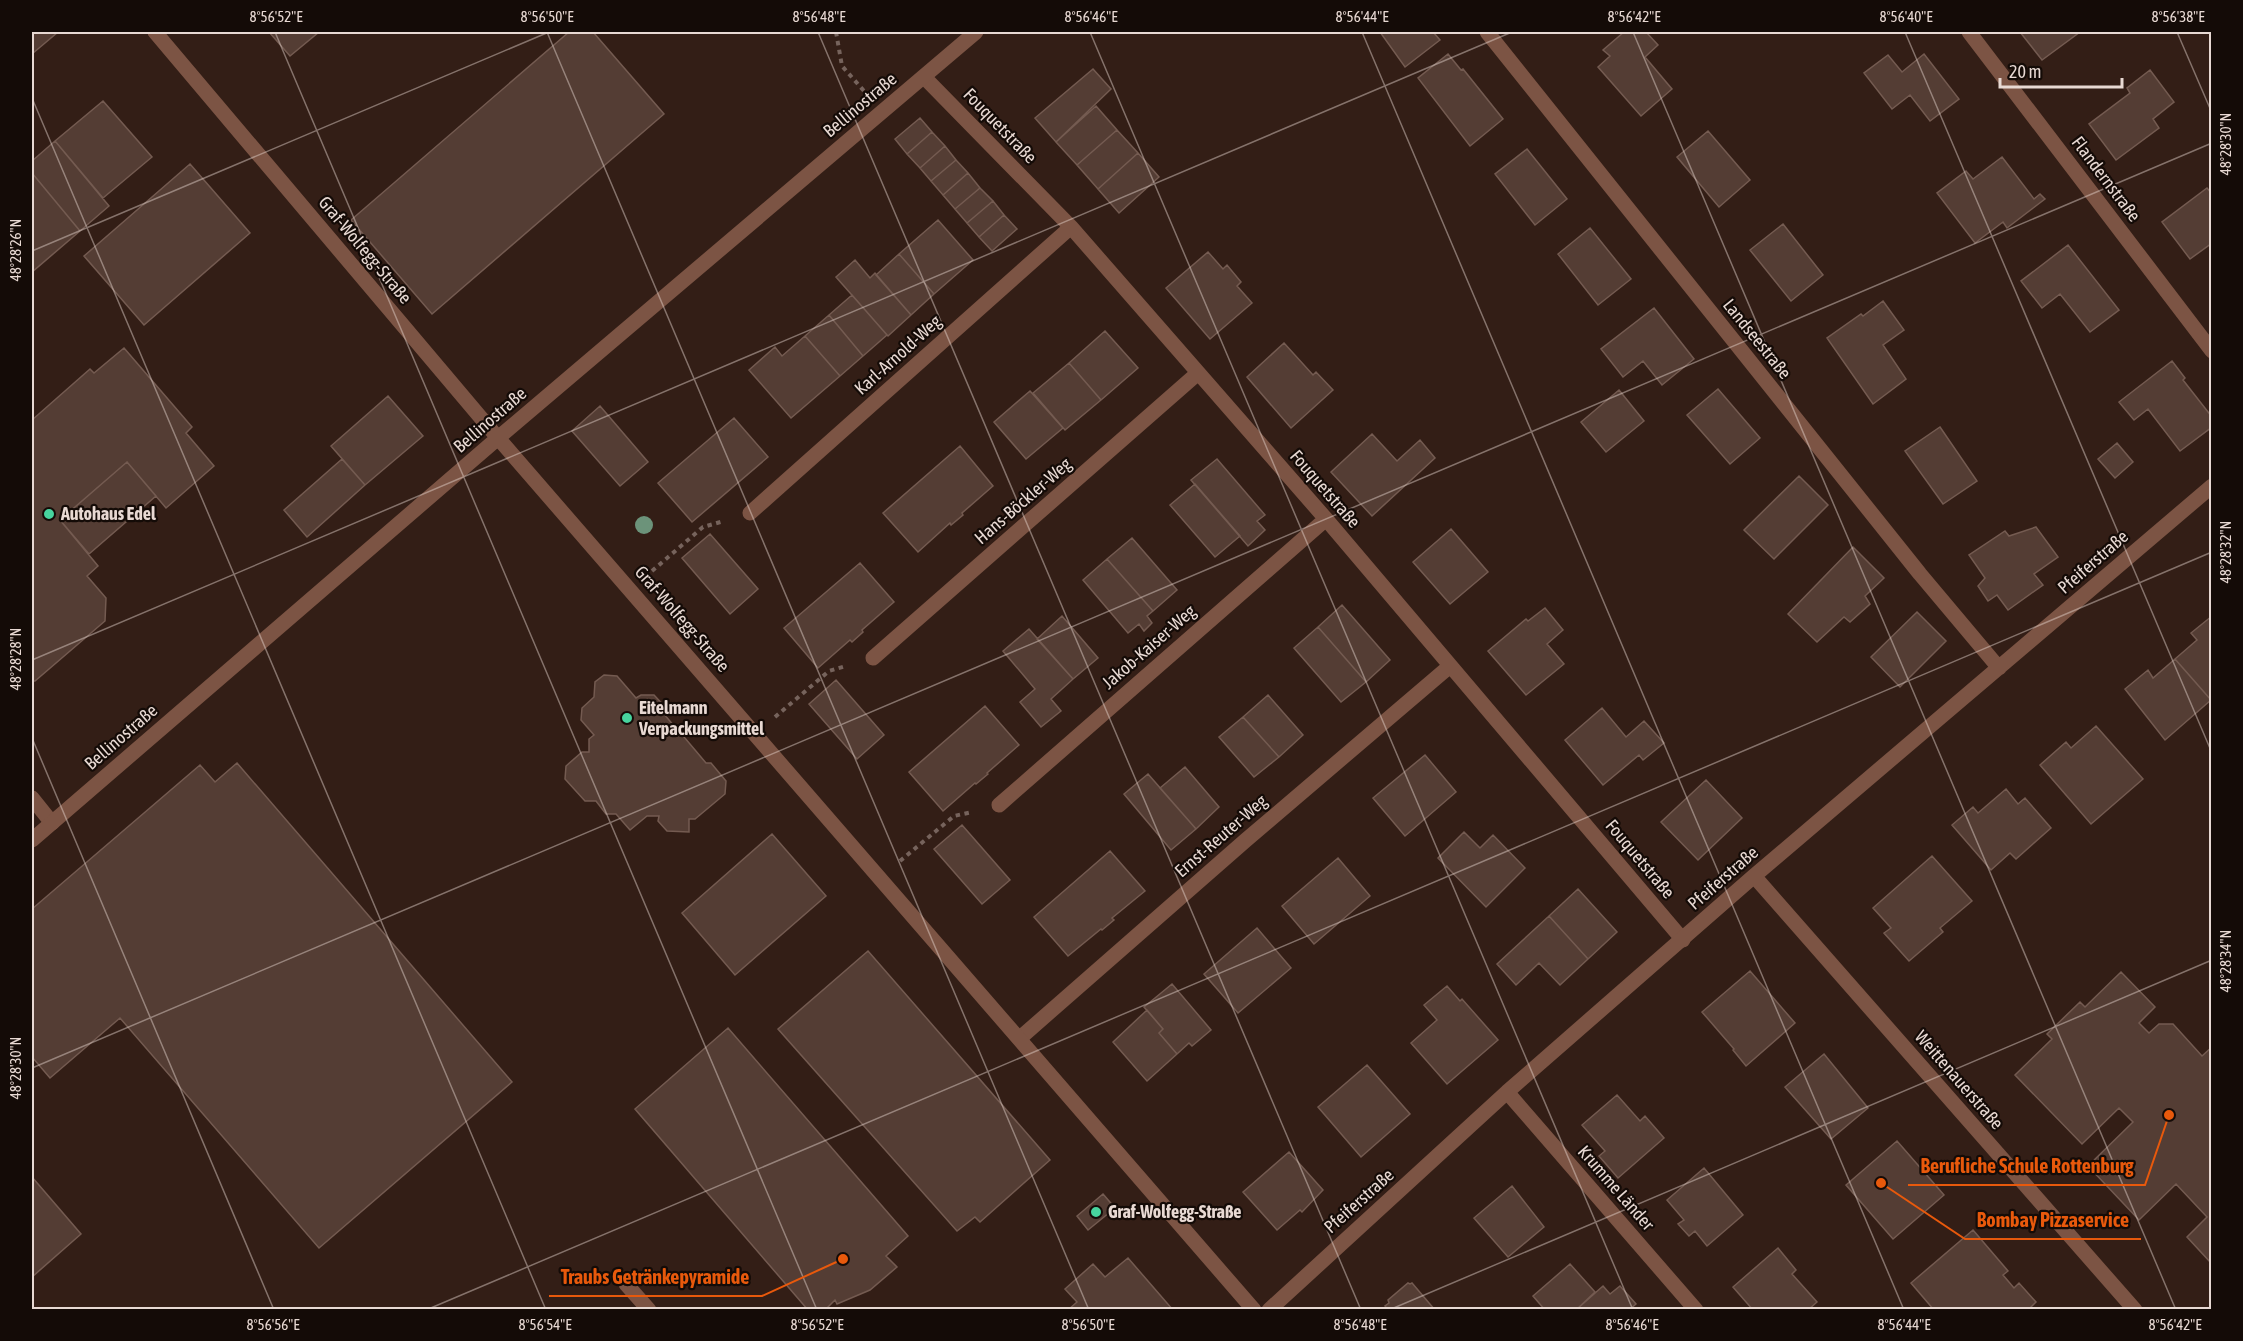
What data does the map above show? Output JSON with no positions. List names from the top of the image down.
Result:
{
  "streets": {
    "street": [
      "Bellinostraße",
      "Fouquetstraße",
      "Flandernstraße",
      "Graf-Wolfegg-Straße",
      "Landseestraße",
      "Karl-Arnold-Weg",
      "Hans-Böckler-Weg",
      "Pfeiferstraße",
      "Jakob-Kaiser-Weg",
      "Ernst-Reuter-Weg",
      "Weittenauerstraße",
      "Krumme Länder"
    ]
  },
  "crossings": [
    ["Bellinostraße", "Fouquetstraße"],
    ["Bellinostraße", "Graf-Wolfegg-Straße"],
    ["Fouquetstraße", "Karl-Arnold-Weg"],
    ["Fouquetstraße", "Hans-Böckler-Weg"],
    ["Fouquetstraße", "Pfeiferstraße"],
    ["Fouquetstraße", "Jakob-Kaiser-Weg"],
    ["Fouquetstraße", "Ernst-Reuter-Weg"],
    ["Graf-Wolfegg-Straße", "Ernst-Reuter-Weg"],
    ["Landseestraße", "Pfeiferstraße"],
    ["Pfeiferstraße", "Weittenauerstraße"],
    ["Pfeiferstraße", "Krumme Länder"]
  ],
  "places": [
    "Autohaus Edel",
    "Eitelmann Verpackungsmittel",
    "Berufliche Schule Rottenburg",
    "Bombay Pizzaservice",
    "Graf-Wolfegg-Straße",
    "Traubs Getränkepyramide"
  ],
  "scale_bar": "20 m",
  "coordinates": [
    "8°56'52\"E",
    "8°56'50\"E",
    "8°56'48\"E",
    "8°56'46\"E",
    "8°56'44\"E",
    "8°56'42\"E",
    "8°56'40\"E",
    "8°56'38\"E",
    "48°28'30\"N",
    "48°28'26\"N",
    "48°28'32\"N",
    "48°28'28\"N",
    "48°28'34\"N",
    "8°56'56\"E",
    "8°56'54\"E"
  ]
}
